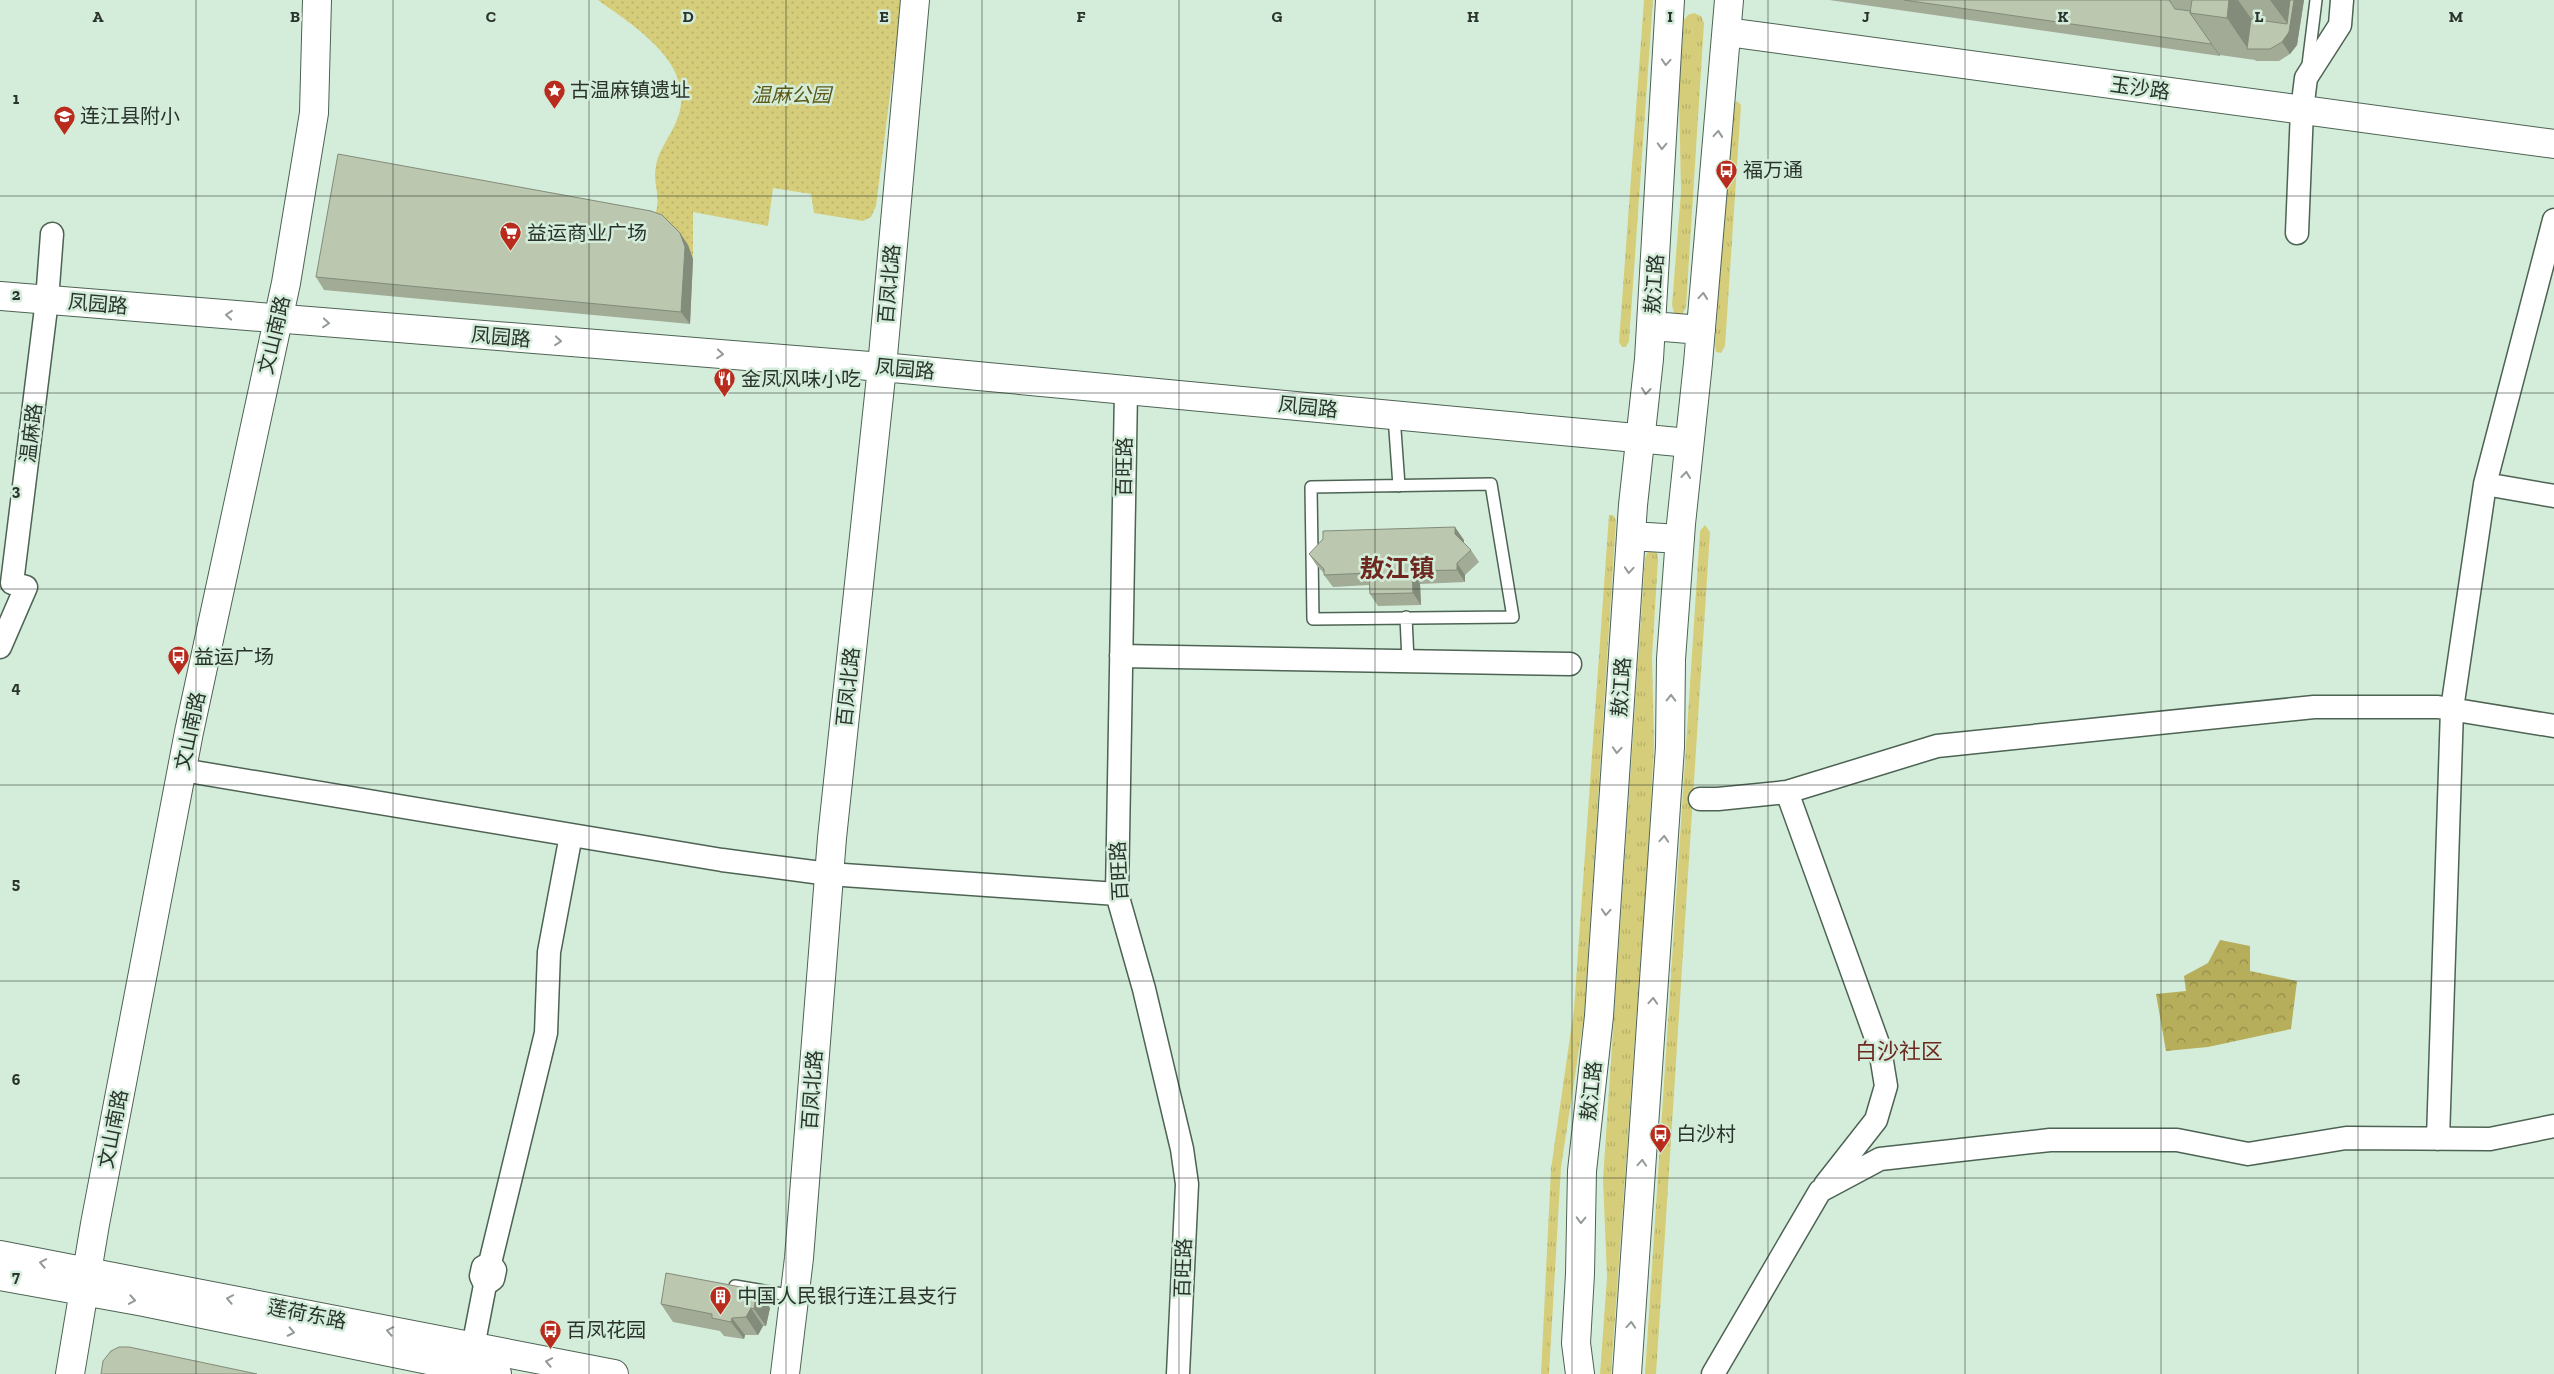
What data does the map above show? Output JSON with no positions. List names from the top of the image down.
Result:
{
  "streets": {
    "main road": [
      "玉沙路",
      "百凤北路",
      "敖江路",
      "凤园路",
      "文山南路",
      "莲荷东路"
    ],
    "street": ["温麻路", "百旺路"]
  },
  "crossings": [
    ["百凤北路", "凤园路"],
    ["敖江路", "凤园路"],
    ["凤园路", "文山南路"],
    ["凤园路", "温麻路"],
    ["凤园路", "百旺路"],
    ["文山南路", "莲荷东路"]
  ],
  "districts": ["敖江镇", "白沙社区"],
  "parks": ["温麻公园"],
  "places": {
    "place": ["古温麻镇遗址"],
    "school or university": ["连江县附小"],
    "bus stop": [
      "福万通",
      "益运广场",
      "白沙村",
      "百凤花园"
    ],
    "supermarket": ["益运商业广场"],
    "restaurant": ["金凤风味小吃"],
    "building": ["中国人民银行连江县支行"]
  },
  "grid": {
    "columns": [
      "A",
      "B",
      "C",
      "D",
      "E",
      "F",
      "G",
      "H",
      "I",
      "J",
      "K",
      "L",
      "M"
    ],
    "rows": [
      "1",
      "2",
      "3",
      "4",
      "5",
      "6",
      "7"
    ]
  }
}
